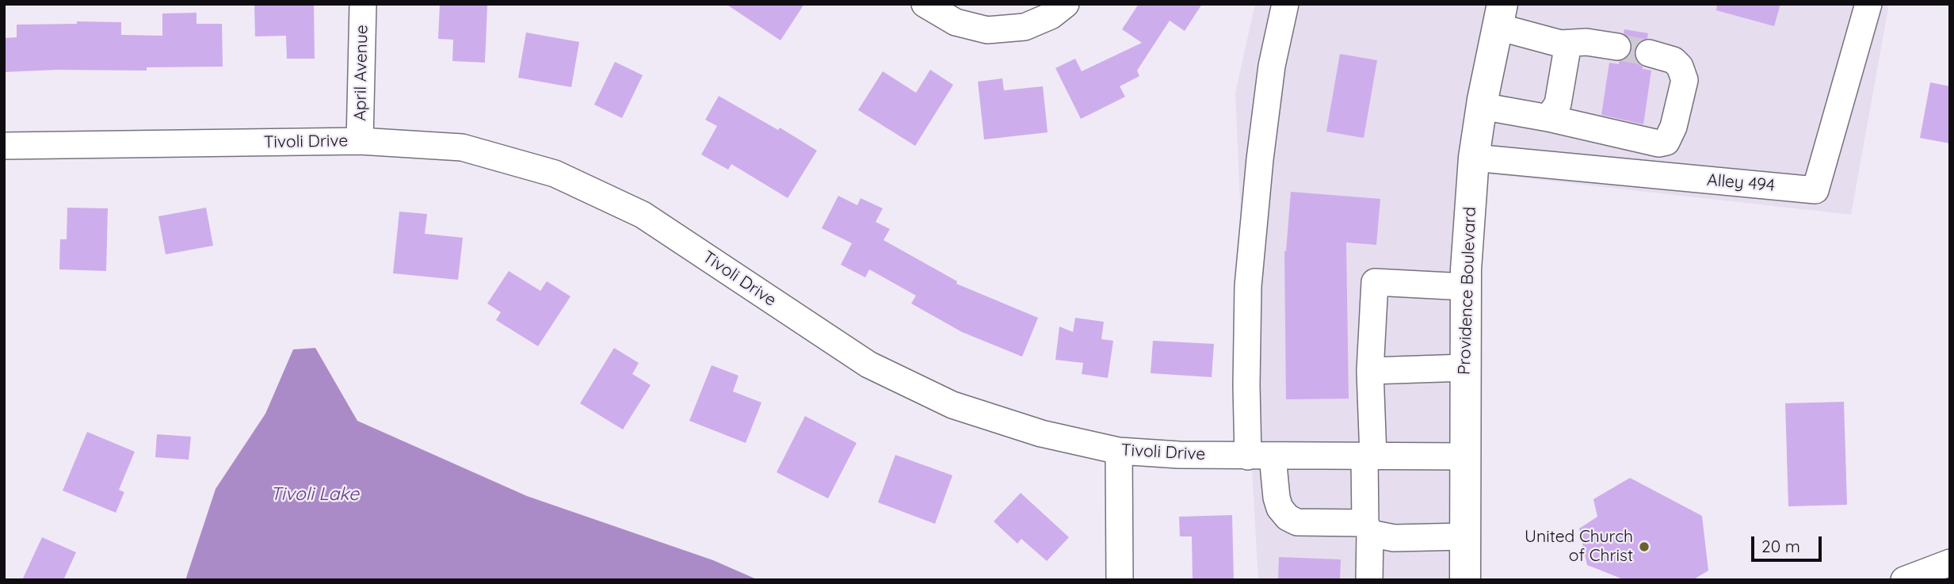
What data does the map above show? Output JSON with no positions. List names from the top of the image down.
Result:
{
  "streets": {
    "main road": ["Providence Boulevard"],
    "street": ["April Avenue", "Tivoli Drive", "Alley 494"]
  },
  "crossings": [
    ["April Avenue", "Tivoli Drive"],
    ["Tivoli Drive", "Providence Boulevard"],
    ["Alley 494", "Providence Boulevard"]
  ],
  "water": ["Tivoli Lake"],
  "places": ["United Church of Christ"],
  "scale_bar": "20 m"
}
